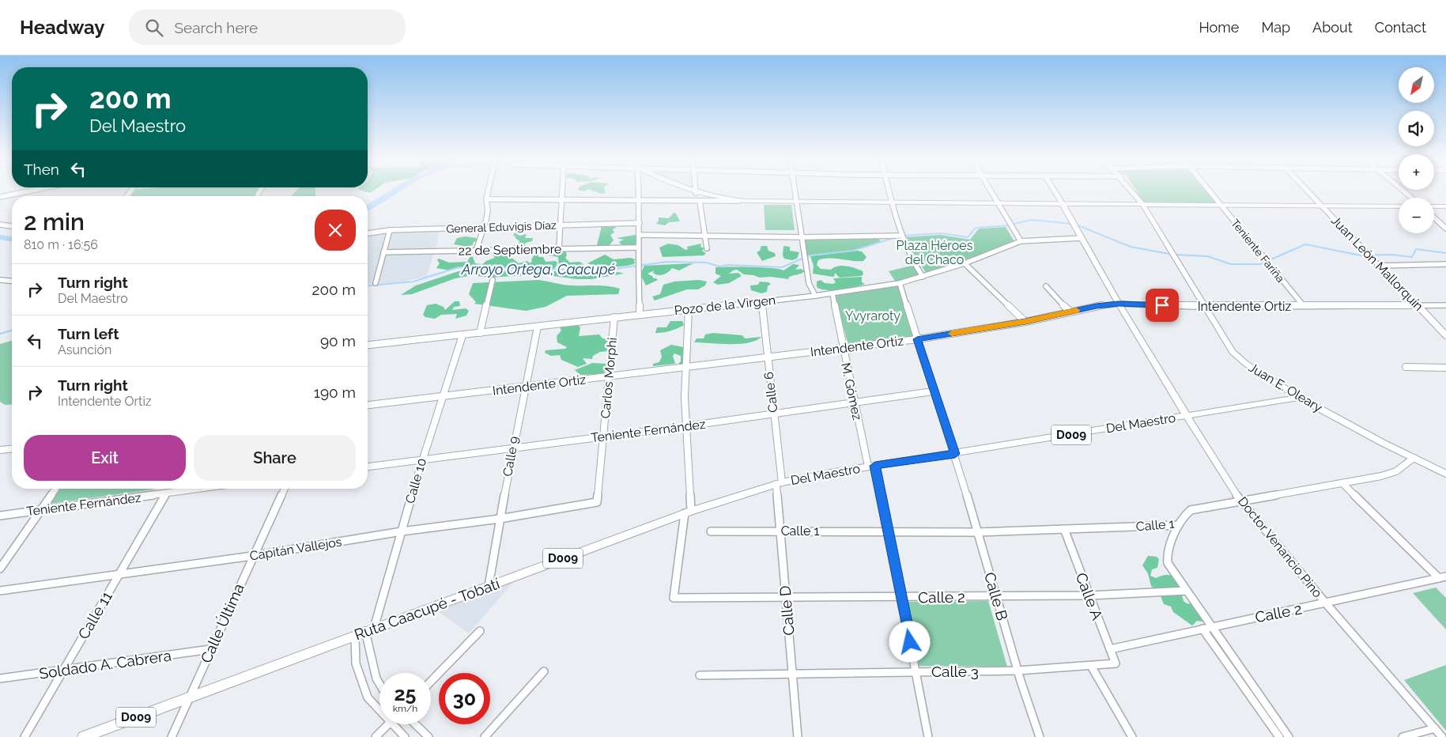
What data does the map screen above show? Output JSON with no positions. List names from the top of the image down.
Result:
{
  "streets": {
    "main road": [
      "Juan E. Oleary",
      "Del Maestro",
      "D009",
      "Doctor Venancio Pino",
      "Ruta Caacupé - Tobatí"
    ],
    "street": [
      "General Eduvigis Díaz",
      "22 de Septiembre",
      "Teniente Fariña",
      "Juan León Mallorquín",
      "Pozo de la Virgen",
      "Intendente Ortiz",
      "Carlos Morphi",
      "M. Gómez",
      "Calle 6",
      "Teniente Fernández",
      "Calle 9",
      "Calle 10",
      "Calle 1",
      "Capitán Vallejos",
      "Calle B",
      "Calle A",
      "Calle 2",
      "Calle D",
      "Calle 11",
      "Calle Última",
      "Soldado A. Cabrera",
      "Calle 3"
    ]
  },
  "crossings": [
    ["Teniente Fariña", "Intendente Ortiz"],
    ["Juan León Mallorquín", "Intendente Ortiz"],
    ["Pozo de la Virgen", "Carlos Morphi"],
    ["Pozo de la Virgen", "M. Gómez"],
    ["Pozo de la Virgen", "Calle 6"],
    ["Pozo de la Virgen", "Calle 9"],
    ["Pozo de la Virgen", "Calle 10"],
    ["Pozo de la Virgen", "Doctor Venancio Pino"],
    ["Pozo de la Virgen", "Calle B"],
    ["Intendente Ortiz", "Carlos Morphi"],
    ["Intendente Ortiz", "Juan E. Oleary"],
    ["Intendente Ortiz", "M. Gómez"],
    ["Intendente Ortiz", "Calle 6"],
    ["Intendente Ortiz", "Calle 9"],
    ["Intendente Ortiz", "Calle 10"],
    ["Intendente Ortiz", "Doctor Venancio Pino"],
    ["Intendente Ortiz", "Calle B"],
    ["Carlos Morphi", "Teniente Fernández"],
    ["Carlos Morphi", "Capitán Vallejos"],
    ["Juan E. Oleary", "Del Maestro"],
    ["Juan E. Oleary", "Calle 1"],
    ["M. Gómez", "Del Maestro"],
    ["M. Gómez", "Teniente Fernández"],
    ["M. Gómez", "Calle 1"],
    ["M. Gómez", "Calle 2"],
    ["M. Gómez", "Calle 3"],
    ["Calle 6", "Del Maestro"],
    ["Calle 6", "Teniente Fernández"],
    ["Calle 6", "Ruta Caacupé - Tobatí"],
    ["Calle 6", "Calle D"],
    ["Del Maestro", "Doctor Venancio Pino"],
    ["Del Maestro", "Calle B"],
    ["Del Maestro", "Ruta Caacupé - Tobatí"],
    ["Del Maestro", "Calle D"],
    ["Teniente Fernández", "Calle 9"],
    ["Teniente Fernández", "Calle 10"],
    ["Teniente Fernández", "Calle B"],
    ["Teniente Fernández", "Calle 11"],
    ["Calle 9", "Capitán Vallejos"],
    ["Calle 9", "Ruta Caacupé - Tobatí"],
    ["Calle 10", "Capitán Vallejos"],
    ["Calle 10", "Ruta Caacupé - Tobatí"],
    ["Calle 1", "Doctor Venancio Pino"],
    ["Calle 1", "Calle B"],
    ["Calle 1", "Calle A"],
    ["Calle 1", "Calle D"],
    ["Doctor Venancio Pino", "Calle 2"],
    ["Capitán Vallejos", "Calle 11"],
    ["Capitán Vallejos", "Calle Última"],
    ["Calle B", "Calle 2"],
    ["Calle B", "Calle 3"],
    ["Calle A", "Calle 2"],
    ["Calle A", "Calle 3"],
    ["Calle 2", "Ruta Caacupé - Tobatí"],
    ["Calle 2", "Calle D"],
    ["Ruta Caacupé - Tobatí", "Calle D"],
    ["Ruta Caacupé - Tobatí", "Calle Última"],
    ["Calle D", "Calle 3"],
    ["Calle 11", "Soldado A. Cabrera"],
    ["Calle Última", "Soldado A. Cabrera"]
  ],
  "water": ["Arroyo Ortega, Caacupé"],
  "parks": ["Plaza Héroes del Chaco", "Yvyraroty"],
  "north": "bottom left",
  "page": {
    "header": "Headway",
    "search": "Search here",
    "nav": [
      "Home",
      "Map",
      "About",
      "Contact"
    ],
    "map_buttons": ["+", "−"],
    "turn": ["200 m", "Del Maestro"],
    "then": "Then",
    "heading": ["2 min", "810 m · 16:56"],
    "list": [
      {
        "name": "Turn right",
        "note": "Del Maestro",
        "value": "200 m"
      },
      {
        "name": "Turn left",
        "note": "Asunción",
        "value": "90 m"
      },
      {
        "name": "Turn right",
        "note": "Intendente Ortiz",
        "value": "190 m"
      }
    ],
    "buttons": ["Exit", "Share"],
    "speed": "25 km/h",
    "limit": "30"
  }
}
